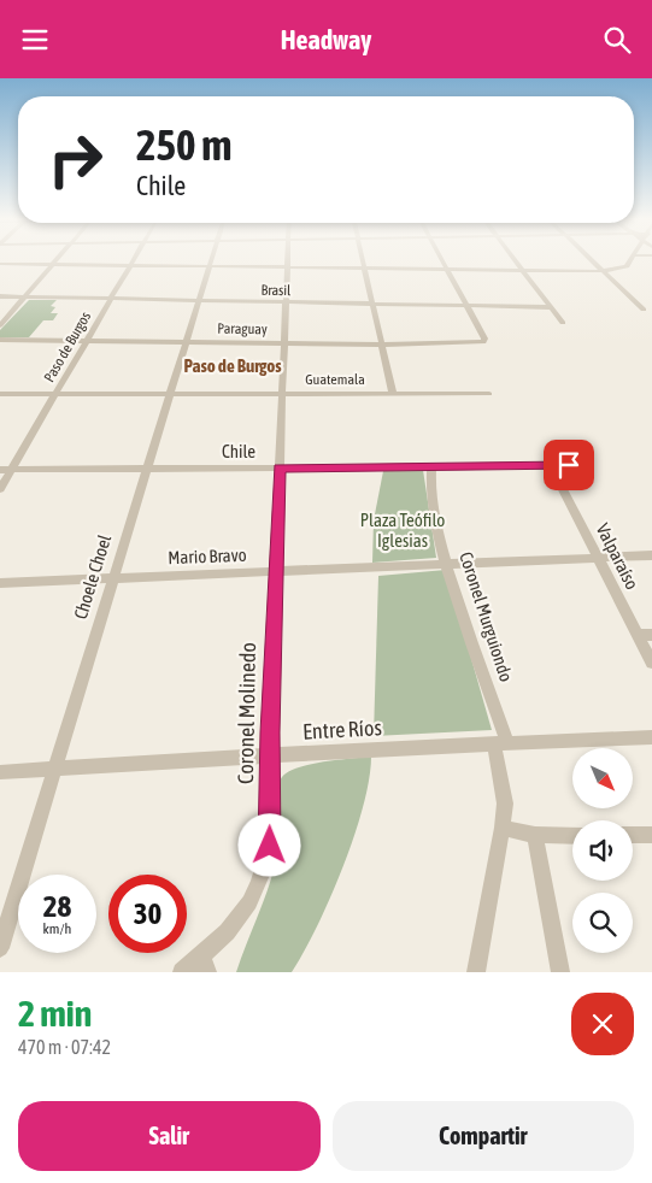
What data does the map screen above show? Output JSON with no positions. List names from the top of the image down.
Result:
{
  "streets": {
    "street": [
      "Brasil",
      "Paraguay",
      "Paso de Burgos",
      "Guatemala",
      "Chile",
      "Mario Bravo",
      "Valparaíso",
      "Choele Choel",
      "Coronel Murguiondo",
      "Coronel Molinedo",
      "Entre Ríos"
    ]
  },
  "crossings": [
    ["Brasil", "Paso de Burgos"],
    ["Brasil", "Choele Choel"],
    ["Brasil", "Coronel Molinedo"],
    ["Paraguay", "Paso de Burgos"],
    ["Paraguay", "Choele Choel"],
    ["Paraguay", "Coronel Molinedo"],
    ["Paso de Burgos", "Guatemala"],
    ["Paso de Burgos", "Chile"],
    ["Guatemala", "Choele Choel"],
    ["Guatemala", "Coronel Molinedo"],
    ["Chile", "Valparaíso"],
    ["Chile", "Choele Choel"],
    ["Chile", "Coronel Murguiondo"],
    ["Chile", "Coronel Molinedo"],
    ["Mario Bravo", "Valparaíso"],
    ["Mario Bravo", "Choele Choel"],
    ["Mario Bravo", "Coronel Murguiondo"],
    ["Mario Bravo", "Coronel Molinedo"],
    ["Choele Choel", "Entre Ríos"],
    ["Coronel Murguiondo", "Entre Ríos"],
    ["Coronel Molinedo", "Entre Ríos"]
  ],
  "districts": ["Paso de Burgos"],
  "parks": ["Plaza Teófilo Iglesias"],
  "north": "bottom right",
  "page": {
    "header": "Headway",
    "turn": ["250 m", "Chile"],
    "speed": "28 km/h",
    "limit": "30",
    "heading": ["2 min", "470 m · 07:42"],
    "buttons": ["Salir", "Compartir"]
  }
}
